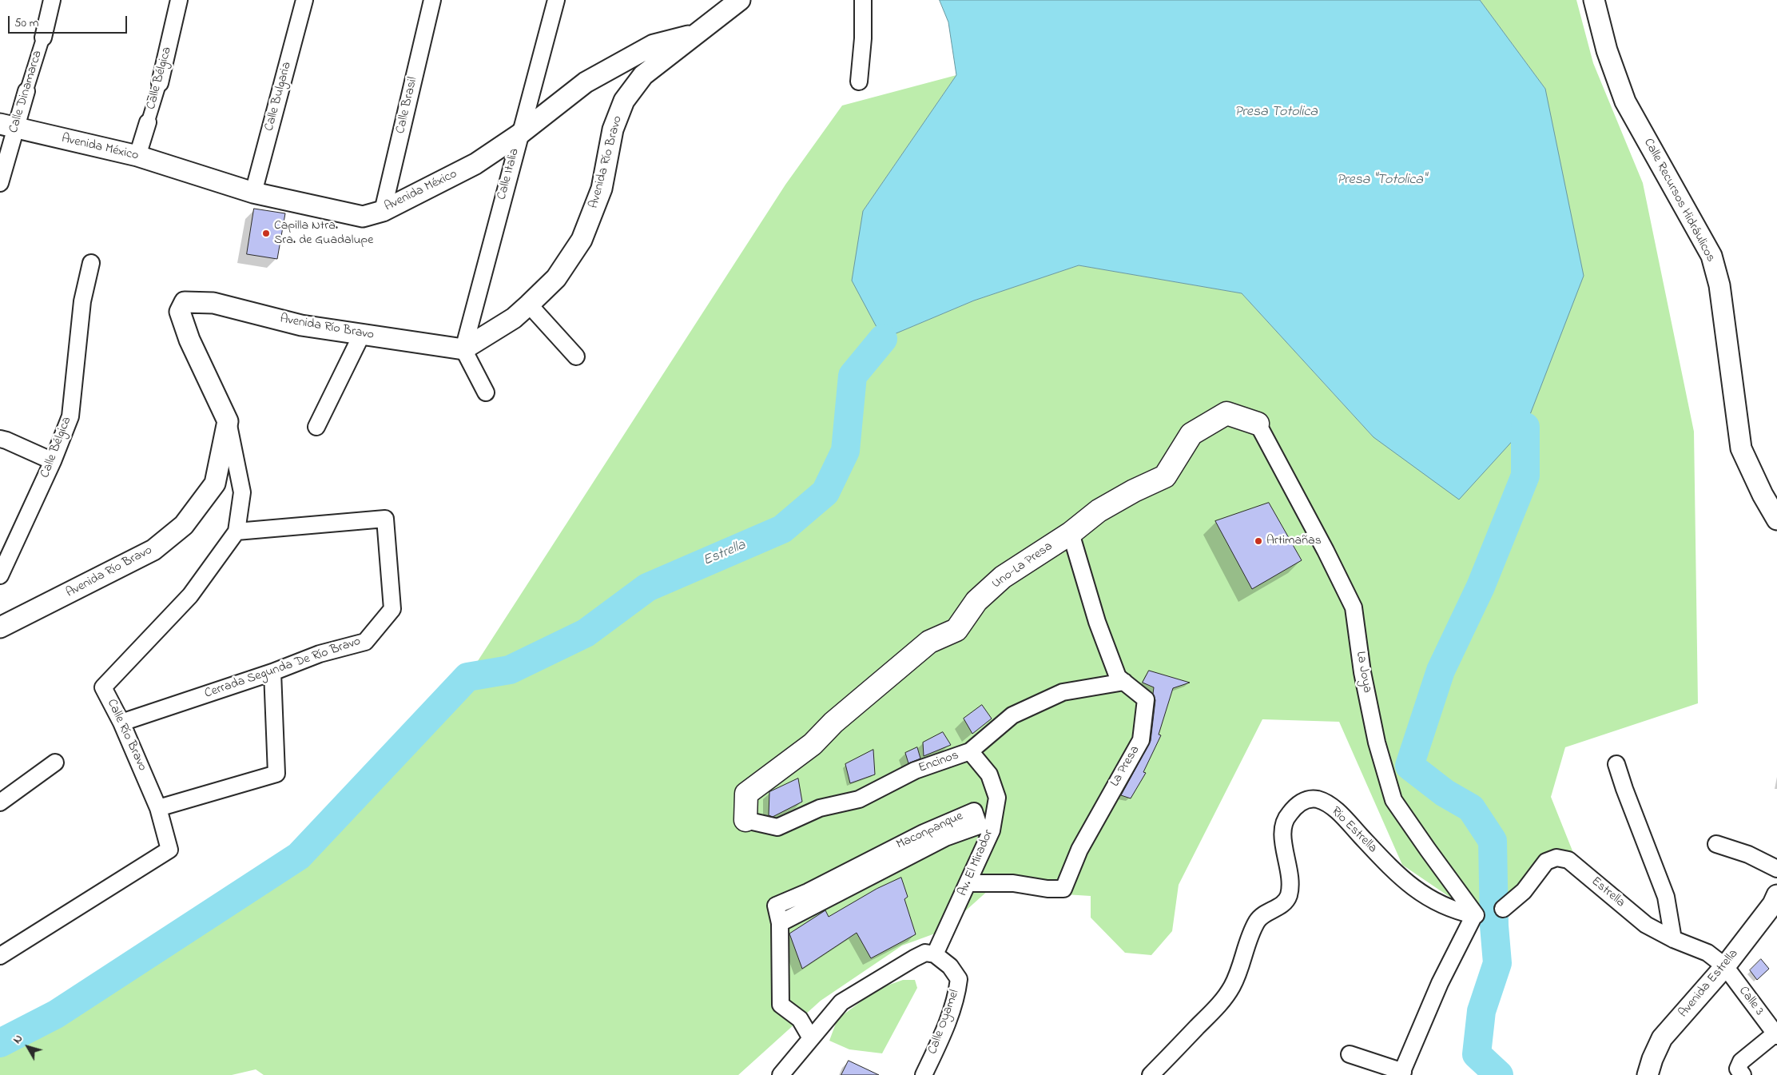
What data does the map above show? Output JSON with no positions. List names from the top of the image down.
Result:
{
  "streets": {
    "highway": ["Uno-La Presa"],
    "street": [
      "Calle Bélgica",
      "Calle Dinamarca",
      "Calle Bulgaria",
      "Calle Brasil",
      "Avenida México",
      "Avenida Río Bravo",
      "Calle Italia",
      "Calle Recursos Hidráulicos",
      "Cerrada Segunda De Río Bravo",
      "La Joya",
      "Calle Río Bravo",
      "Encinos",
      "La Presa",
      "Rio Estrella",
      "Maconpanque",
      "Av. El Mirador",
      "Estrella",
      "Avenida Estrella",
      "Calle 3",
      "Calle Oyamel"
    ]
  },
  "crossings": [
    ["Calle Bélgica", "Avenida México"],
    ["Calle Dinamarca", "Avenida México"],
    ["Calle Bulgaria", "Avenida México"],
    ["Calle Brasil", "Avenida México"],
    ["Avenida México", "Avenida Río Bravo"],
    ["Avenida México", "Calle Italia"],
    ["Avenida Río Bravo", "Calle Italia"],
    ["Avenida Río Bravo", "Calle Río Bravo"],
    ["Uno-La Presa", "La Joya"],
    ["Uno-La Presa", "Encinos"],
    ["Uno-La Presa", "La Presa"],
    ["Cerrada Segunda De Río Bravo", "Calle Río Bravo"],
    ["La Joya", "Rio Estrella"],
    ["Encinos", "La Presa"],
    ["Encinos", "Av. El Mirador"],
    ["La Presa", "Av. El Mirador"],
    ["Av. El Mirador", "Calle Oyamel"],
    ["Estrella", "Avenida Estrella"],
    ["Estrella", "Calle 3"],
    ["Avenida Estrella", "Calle 3"]
  ],
  "water": ["Presa Totolica", "Presa \"Totolica\"", "Estrella"],
  "places": ["Capilla Ntra. Sra. de Guadalupe", "Artimañas"],
  "scale_bar": "50 m",
  "north": "top left"
}
